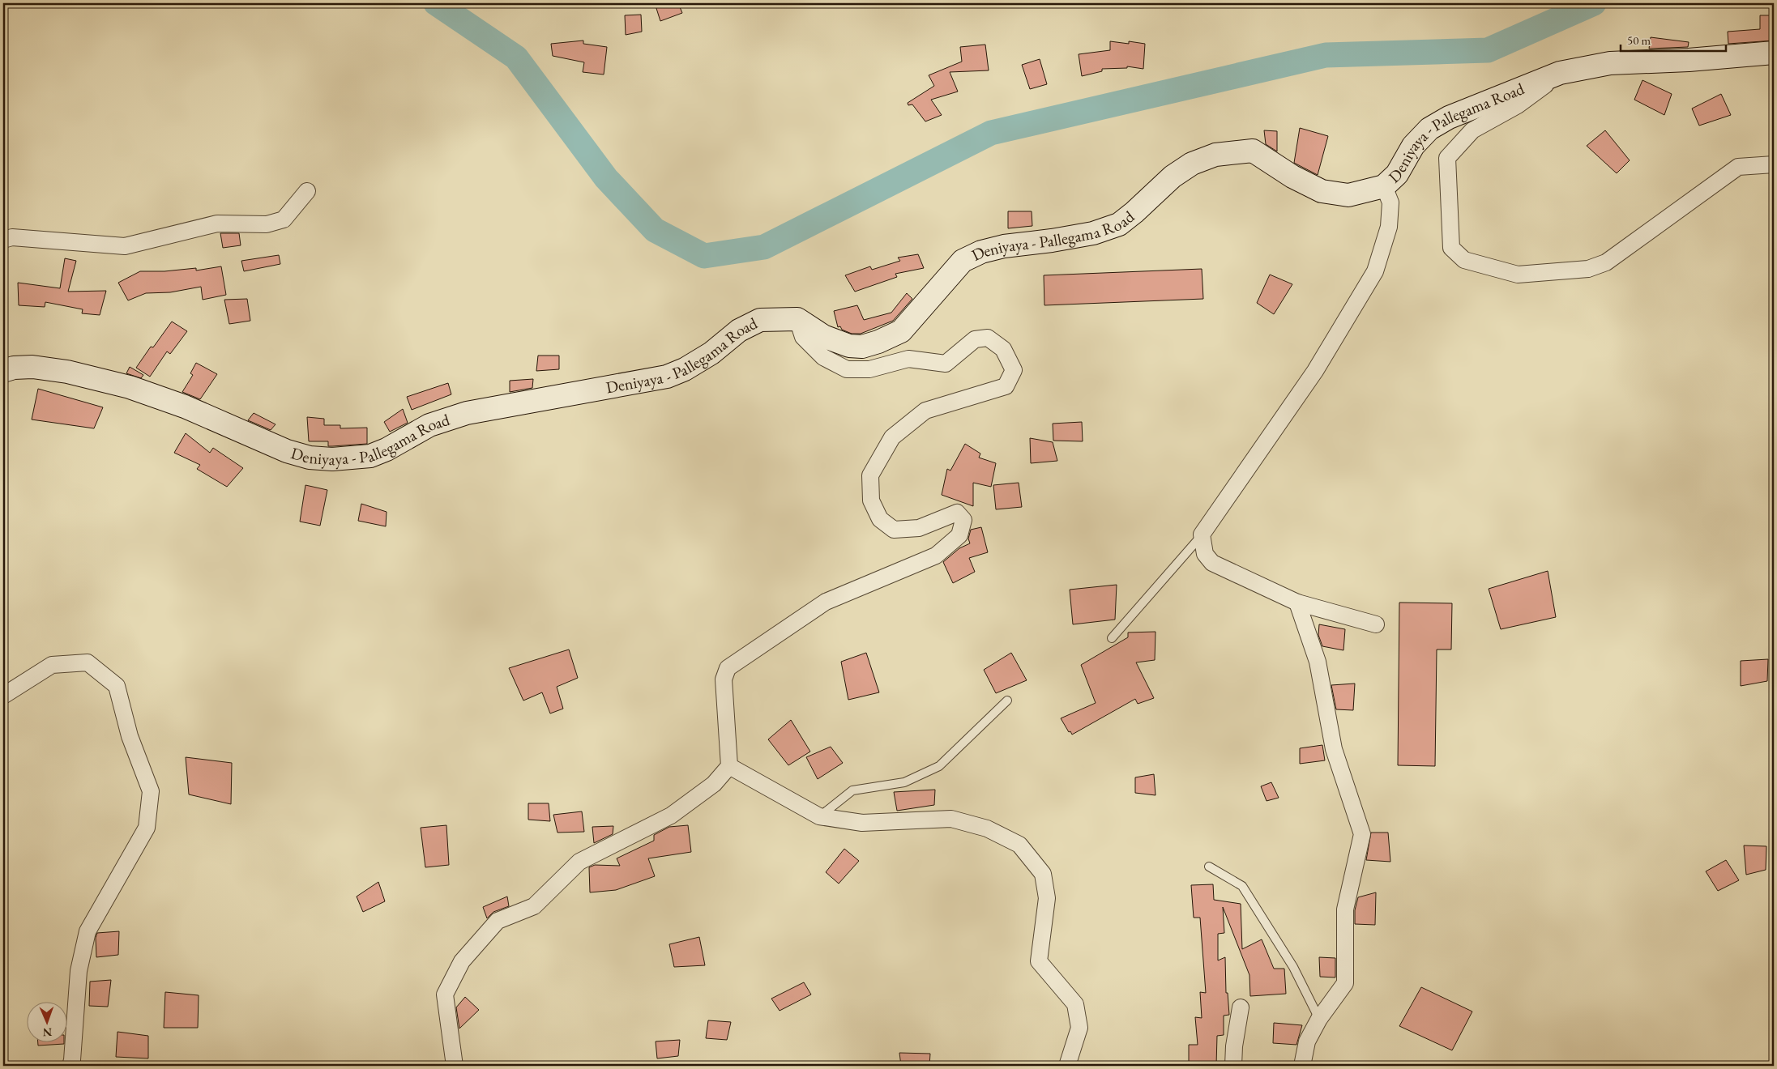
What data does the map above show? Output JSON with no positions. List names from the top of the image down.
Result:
{
  "streets": {
    "main road": ["Deniyaya - Pallegama Road"]
  },
  "scale_bar": "50 m",
  "north": "bottom"
}
